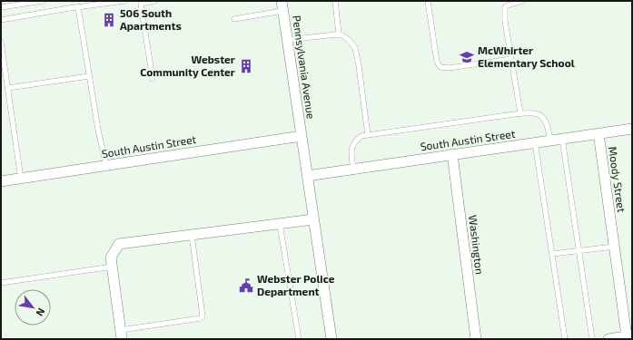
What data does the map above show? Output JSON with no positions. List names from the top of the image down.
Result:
{
  "streets": {
    "street": [
      "Pennsylvania Avenue",
      "South Austin Street",
      "Moody Street",
      "Washington"
    ]
  },
  "crossings": [
    ["Pennsylvania Avenue", "South Austin Street"],
    ["South Austin Street", "Moody Street"],
    ["South Austin Street", "Washington"]
  ],
  "places": {
    "building": ["506 South Apartments", "Webster Community Center"],
    "school or university": ["McWhirter Elementary School"],
    "public building": ["Webster Police Department"]
  },
  "north": "bottom right"
}
